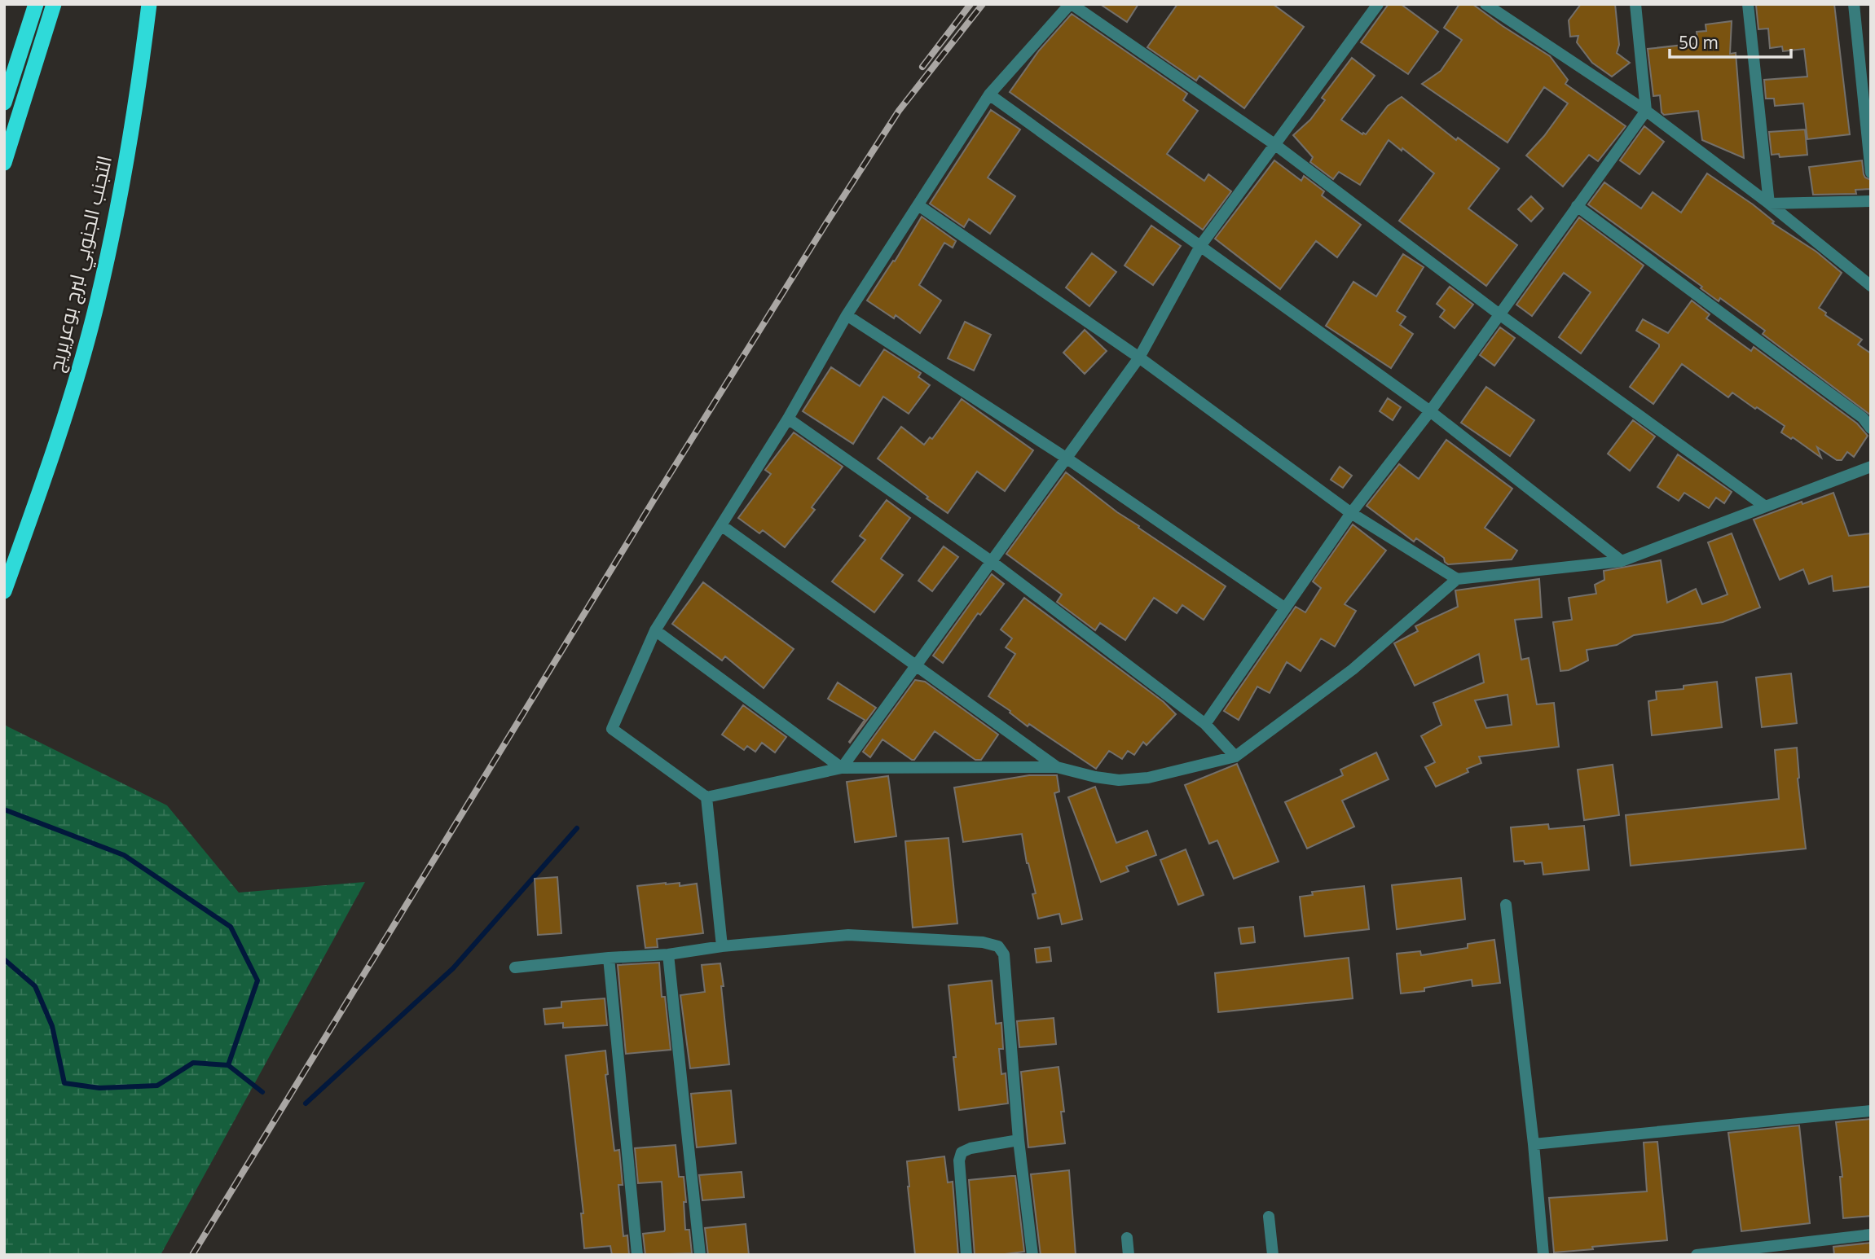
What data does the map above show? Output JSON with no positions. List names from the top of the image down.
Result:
{
  "streets": {
    "highway": ["التجنب الجنوبي لبرج بوعريريج"]
  },
  "scale_bar": "50 m"
}
